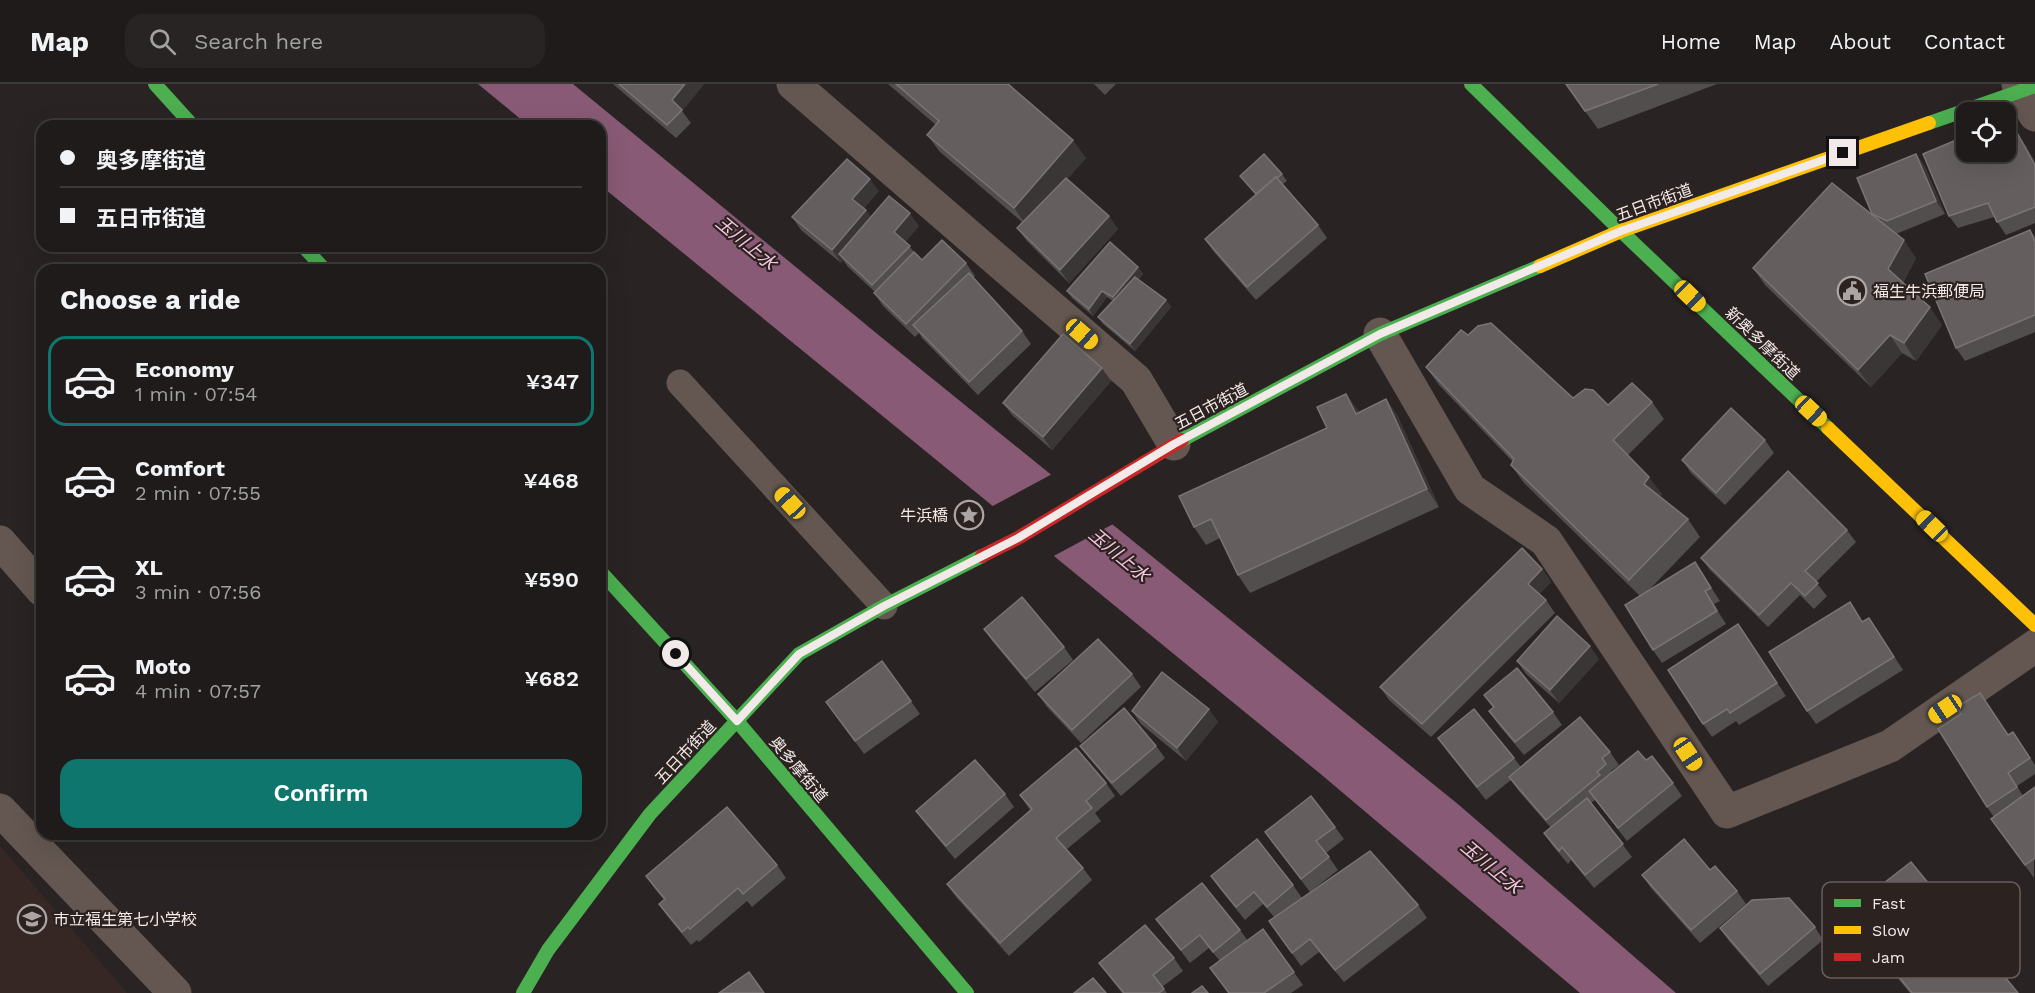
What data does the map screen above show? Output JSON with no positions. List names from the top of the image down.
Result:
{
  "streets": {
    "main road": ["五日市街道", "新奥多摩街道", "奥多摩街道"]
  },
  "crossings": [
    ["五日市街道", "新奥多摩街道"],
    ["五日市街道", "奥多摩街道"]
  ],
  "water": ["玉川上水"],
  "places": {
    "public building": ["福生牛浜郵便局"],
    "place": ["牛浜橋"],
    "school or university": ["市立福生第七小学校"]
  },
  "legend": ["Fast", "Slow", "Jam"],
  "page": {
    "header": "Map",
    "search": "Search here",
    "nav": [
      "Home",
      "Map",
      "About",
      "Contact"
    ],
    "banner": ["奥多摩街道", "五日市街道"],
    "heading": "Choose a ride",
    "list": [
      {
        "name": "Economy",
        "note": "1 min · 07:54",
        "value": "¥347"
      },
      {
        "name": "Comfort",
        "note": "2 min · 07:55",
        "value": "¥468"
      },
      {
        "name": "XL",
        "note": "3 min · 07:56",
        "value": "¥590"
      },
      {
        "name": "Moto",
        "note": "4 min · 07:57",
        "value": "¥682"
      }
    ],
    "buttons": "Confirm"
  }
}
